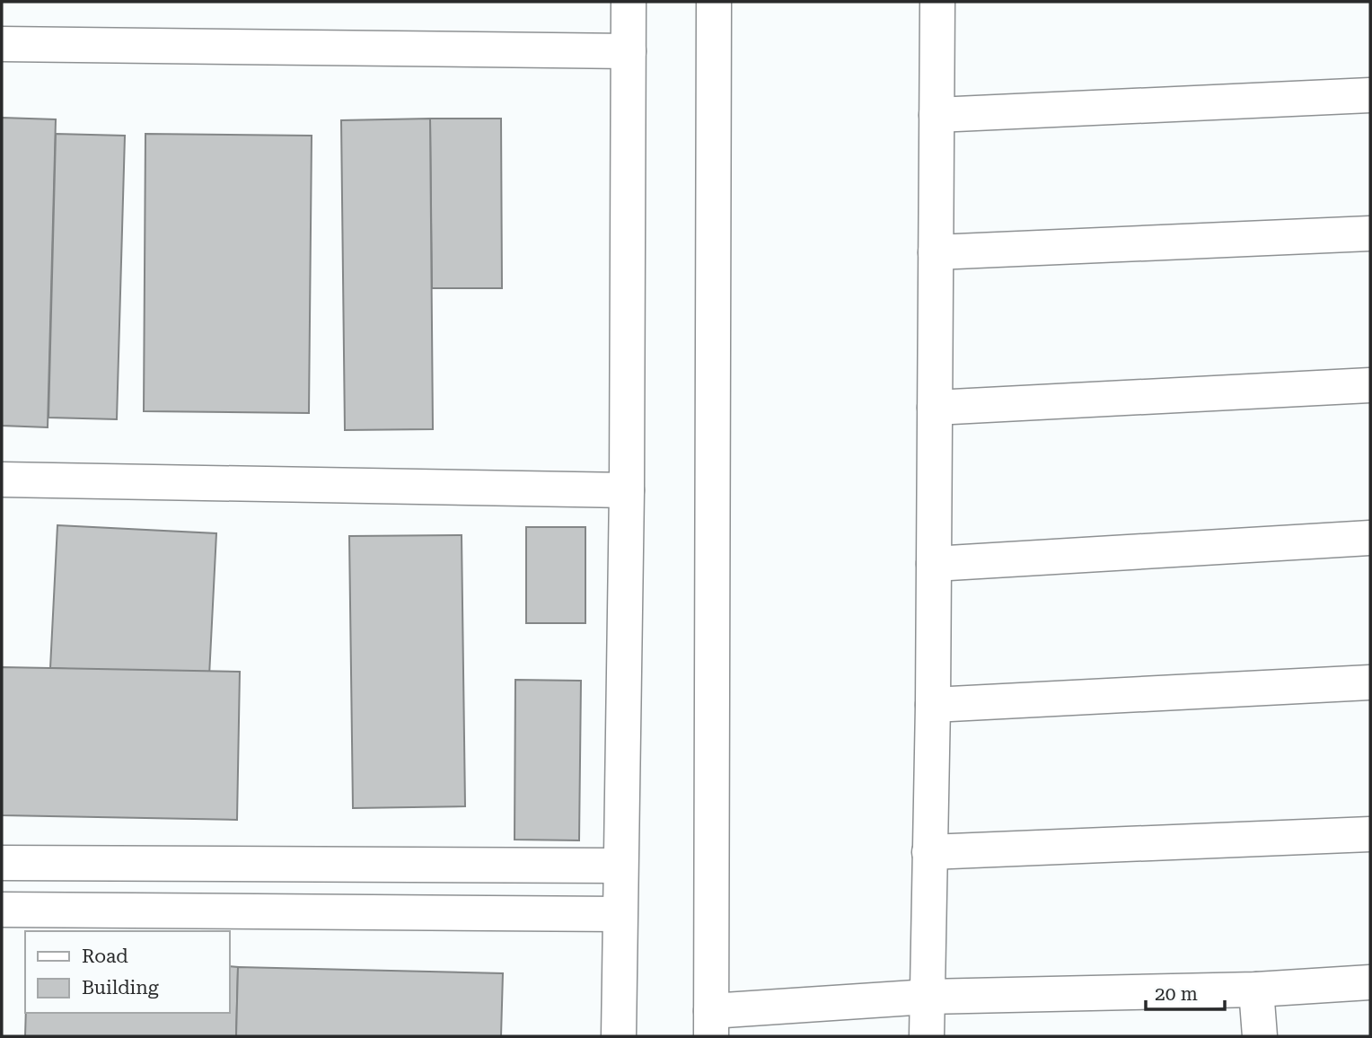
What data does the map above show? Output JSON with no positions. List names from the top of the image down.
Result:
{
  "legend": ["Road", "Building"],
  "scale_bar": "20 m"
}
